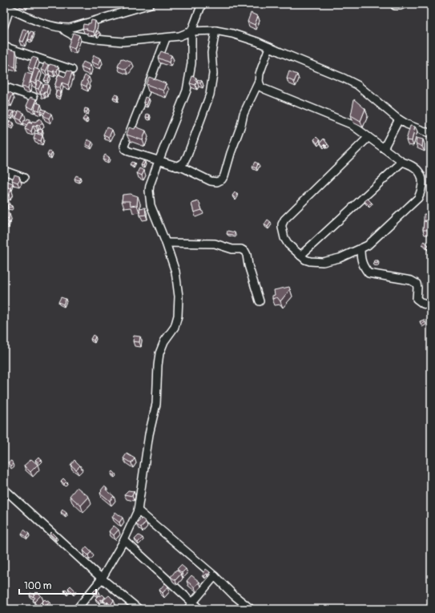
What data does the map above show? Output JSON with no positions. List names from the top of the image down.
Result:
{
  "scale_bar": "100 m"
}
